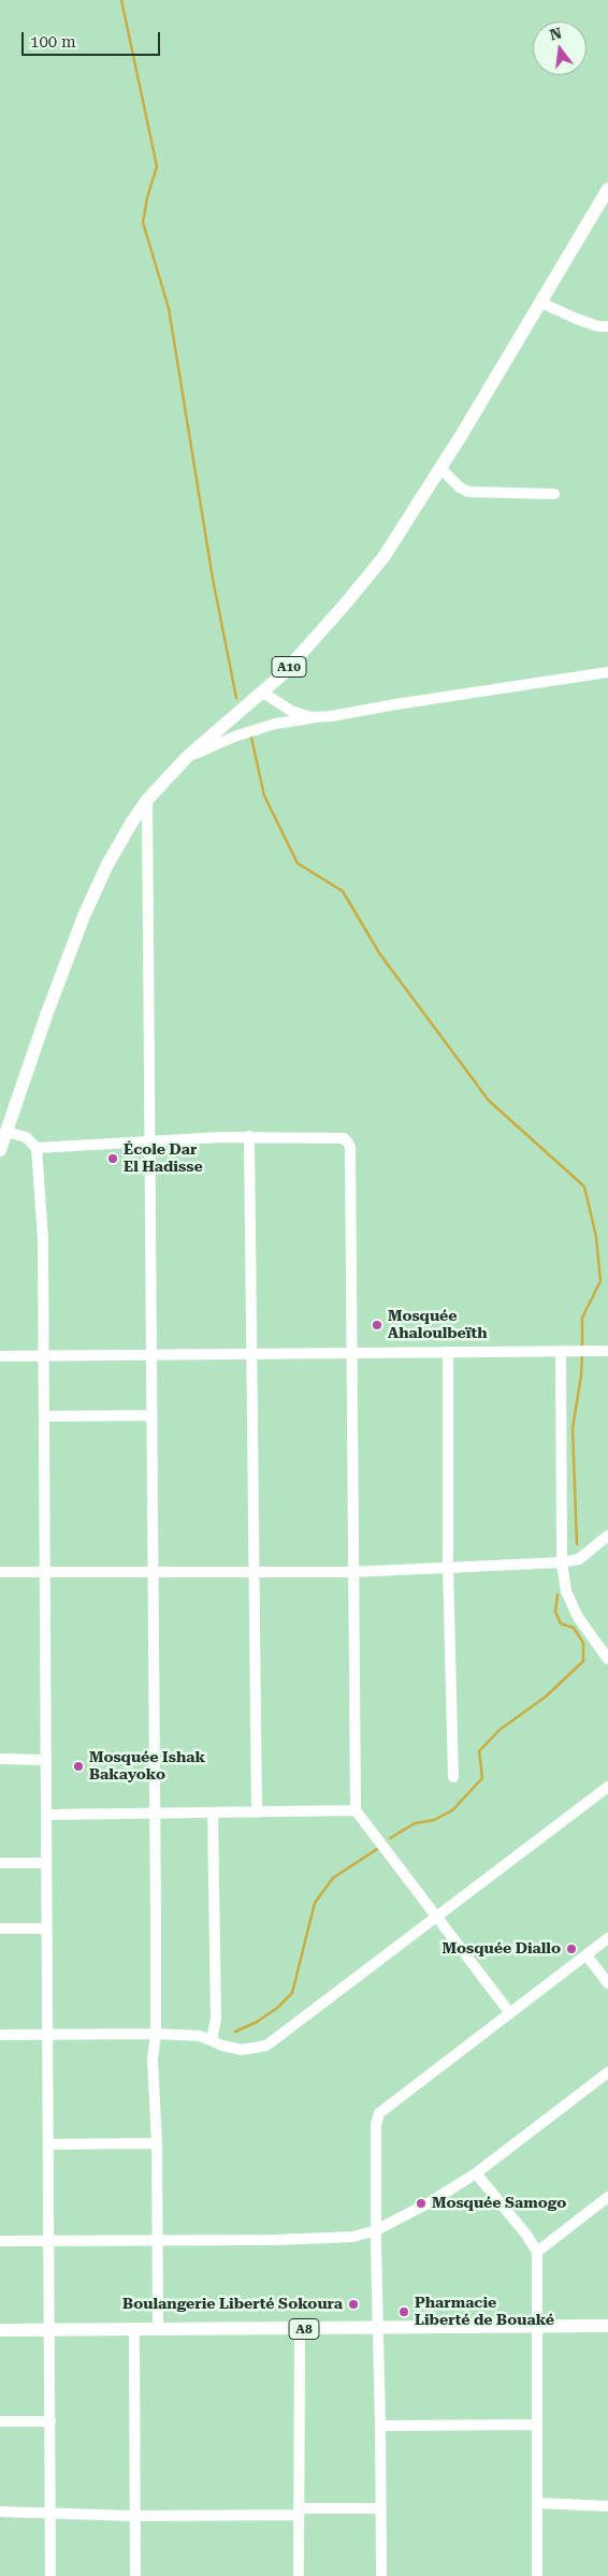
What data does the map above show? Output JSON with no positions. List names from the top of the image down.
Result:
{
  "streets": {
    "main road": ["A10", "A8"]
  },
  "places": [
    "École Dar El Hadisse",
    "Mosquée Ahaloulbeïth",
    "Mosquée Ishak Bakayoko",
    "Mosquée Diallo",
    "Mosquée Samogo",
    "Boulangerie Liberté Sokoura",
    "Pharmacie Liberté de Bouaké"
  ],
  "scale_bar": "100 m",
  "north": "top"
}
